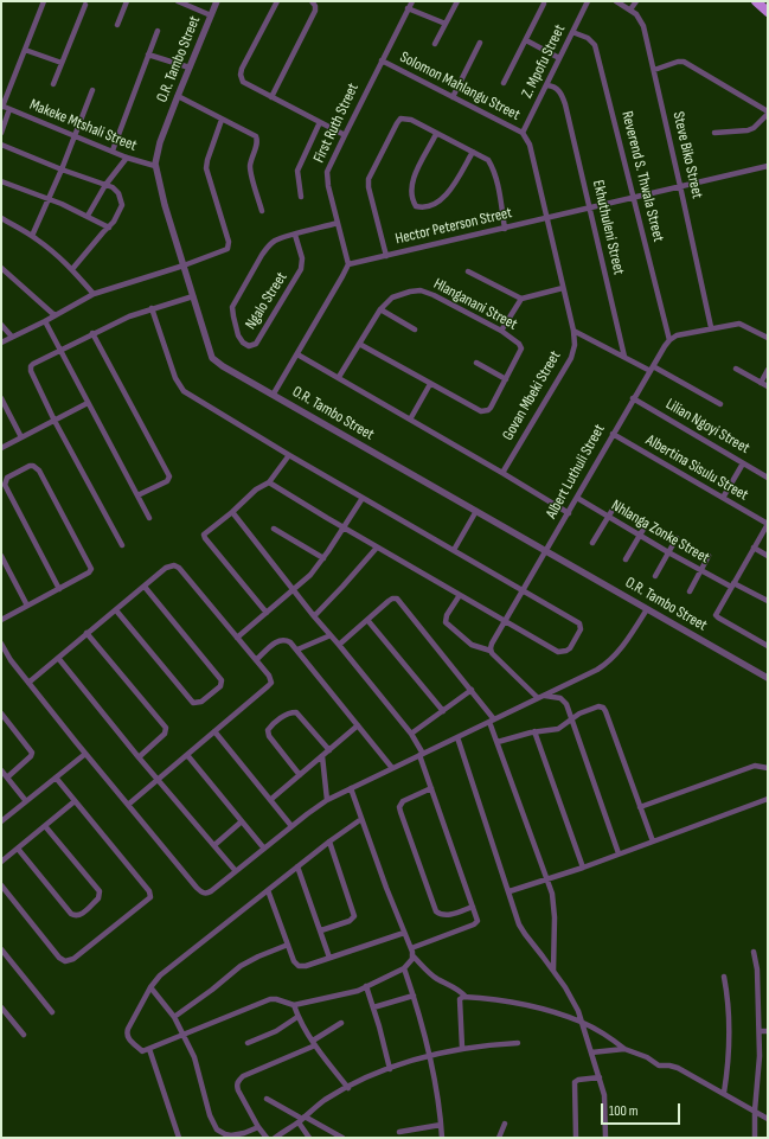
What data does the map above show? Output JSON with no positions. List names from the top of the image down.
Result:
{
  "streets": {
    "street": [
      "O.R. Tambo Street",
      "Z. Mpofu Street",
      "Solomon Mahlangu Street",
      "First Ruth Street",
      "Makeke Mtshali Street",
      "Steve Biko Street",
      "Reverend S. Thwala Street",
      "Hector Peterson Street",
      "Ekhuthuleni Street",
      "Ngalo Street",
      "Hlanganani Street",
      "Govan Mbeki Street",
      "Lilian Ngoyi Street",
      "Albertina Sisulu Street",
      "Albert Luthuli Street",
      "Nhlanga Zonke Street"
    ]
  },
  "crossings": [
    ["O.R. Tambo Street", "Makeke Mtshali Street"],
    ["O.R. Tambo Street", "Albert Luthuli Street"],
    ["Z. Mpofu Street", "Solomon Mahlangu Street"],
    ["Z. Mpofu Street", "Reverend S. Thwala Street"],
    ["Z. Mpofu Street", "Ekhuthuleni Street"],
    ["Solomon Mahlangu Street", "First Ruth Street"],
    ["Solomon Mahlangu Street", "Hector Peterson Street"],
    ["Solomon Mahlangu Street", "Govan Mbeki Street"],
    ["First Ruth Street", "Hector Peterson Street"],
    ["First Ruth Street", "Ngalo Street"],
    ["Steve Biko Street", "Hector Peterson Street"],
    ["Reverend S. Thwala Street", "Hector Peterson Street"],
    ["Reverend S. Thwala Street", "Albert Luthuli Street"],
    ["Hector Peterson Street", "Ekhuthuleni Street"],
    ["Hector Peterson Street", "Govan Mbeki Street"],
    ["Lilian Ngoyi Street", "Albert Luthuli Street"],
    ["Albertina Sisulu Street", "Albert Luthuli Street"],
    ["Albert Luthuli Street", "Nhlanga Zonke Street"]
  ],
  "scale_bar": "100 m"
}
